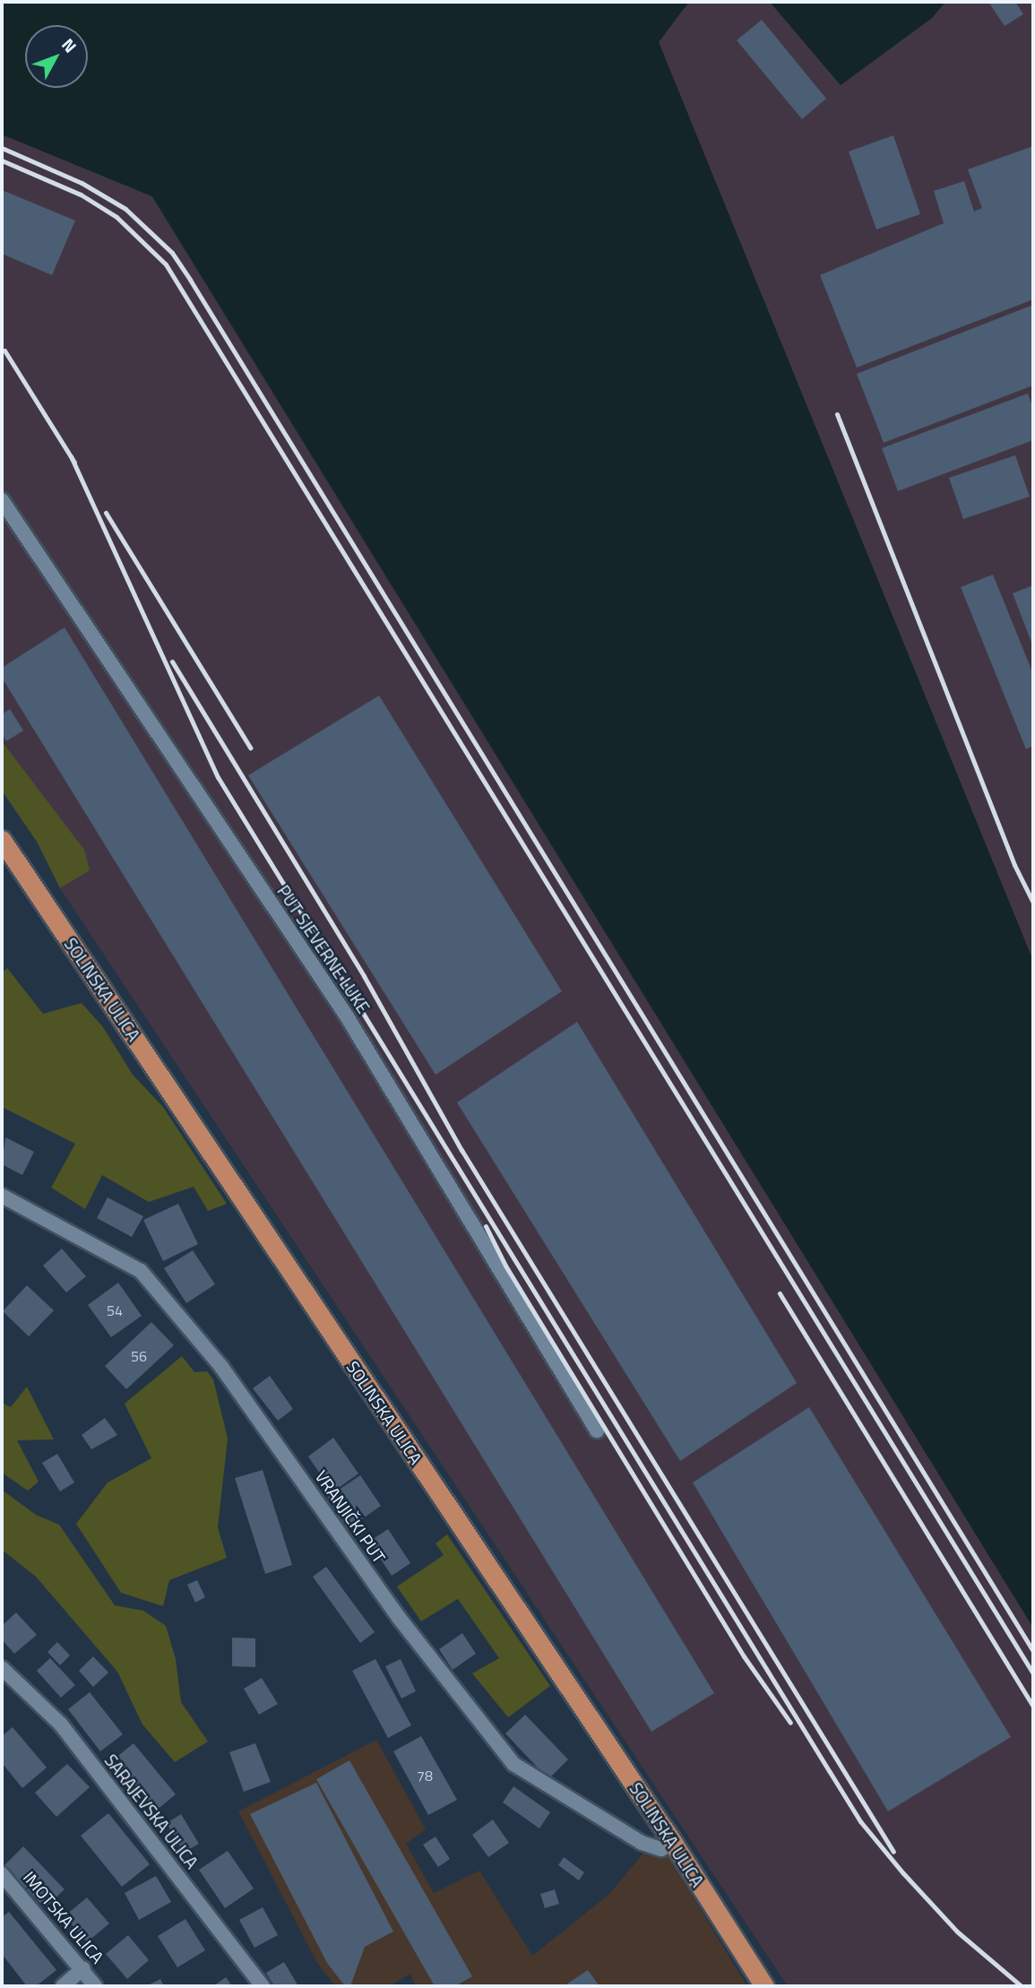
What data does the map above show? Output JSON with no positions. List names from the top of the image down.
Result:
{
  "streets": {
    "main road": ["SOLINSKA ULICA"],
    "street": [
      "PUT SJEVERNE LUKE",
      "VRANJIČKI PUT",
      "SARAJEVSKA ULICA",
      "IMOTSKA ULICA"
    ]
  },
  "crossings": [
    ["SOLINSKA ULICA", "VRANJIČKI PUT"]
  ],
  "house_numbers": ["54", "56", "78"],
  "north": "top right"
}
